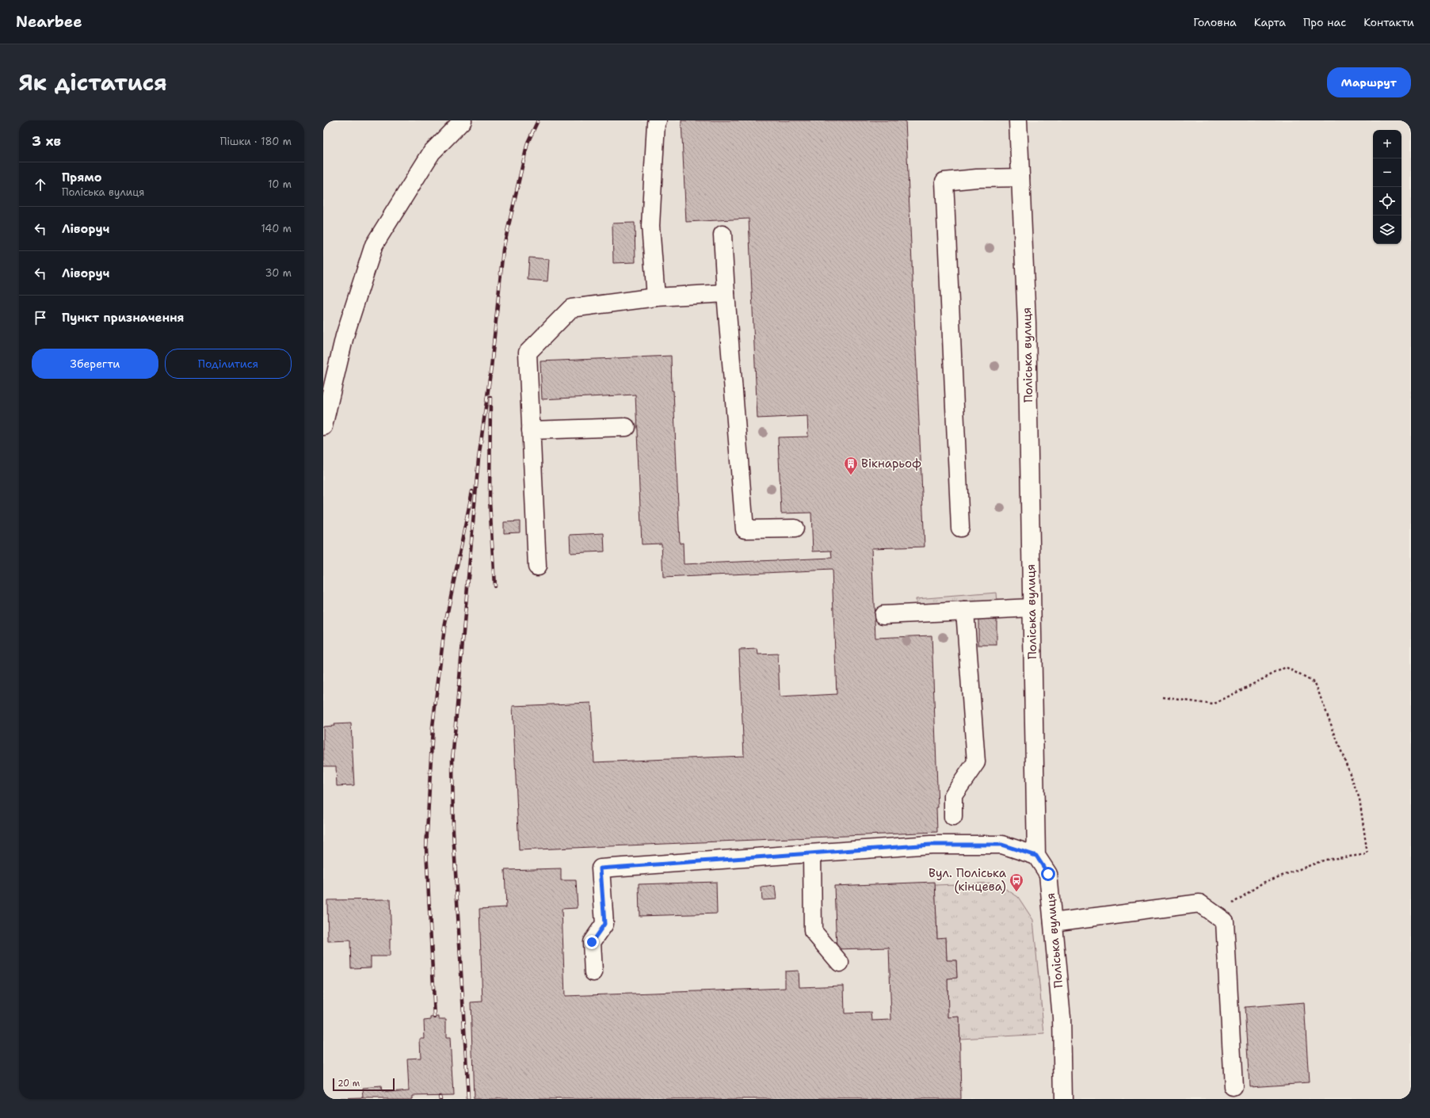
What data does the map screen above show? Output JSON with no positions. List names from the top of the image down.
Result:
{
  "streets": {
    "street": ["Поліська вулиця"]
  },
  "places": {
    "building": ["Вікнарьоф"],
    "bus stop": ["Вул. Поліська (кінцева)"]
  },
  "scale_bar": "20 m",
  "page": {
    "header": "Nearbee",
    "nav": [
      "Головна",
      "Карта",
      "Про нас",
      "Контакти"
    ],
    "title": "Як дістатися",
    "buttons": [
      "Маршрут",
      ["Зберегти", "Поділитися"]
    ],
    "heading": ["3 хв", "Пішки · 180 m"],
    "map_buttons": ["+", "−"],
    "list": [
      ["Прямо", "Поліська вулиця", "10 m"],
      ["Ліворуч", "140 m"],
      ["Ліворуч", "30 m"],
      "Пункт призначення"
    ],
    "scale": "20 m"
  }
}
